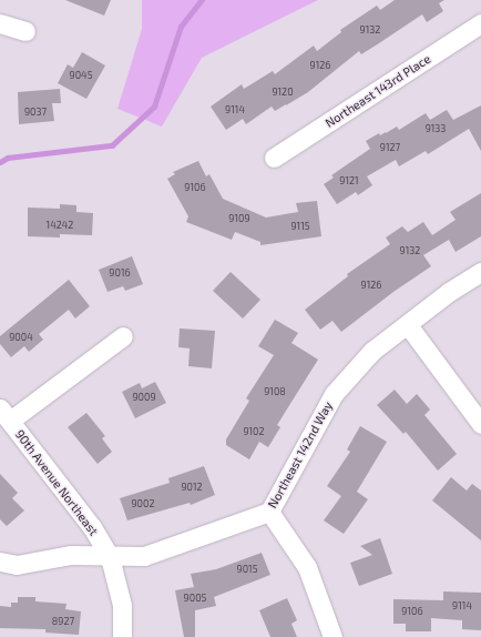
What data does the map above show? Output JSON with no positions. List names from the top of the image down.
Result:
{
  "streets": {
    "street": ["Northeast 143rd Place", "Northeast 142nd Way", "90th Avenue Northeast"]
  },
  "crossings": [
    ["Northeast 142nd Way", "90th Avenue Northeast"]
  ],
  "house_numbers": [
    "9132",
    "9126",
    "9045",
    "9120",
    "9114",
    "9037",
    "9133",
    "9127",
    "9121",
    "9106",
    "9109",
    "14242",
    "9115",
    "9132",
    "9016",
    "9126",
    "9004",
    "9108",
    "9009",
    "9102",
    "9012",
    "9002",
    "9015",
    "9005",
    "9114",
    "9106",
    "8927"
  ]
}
